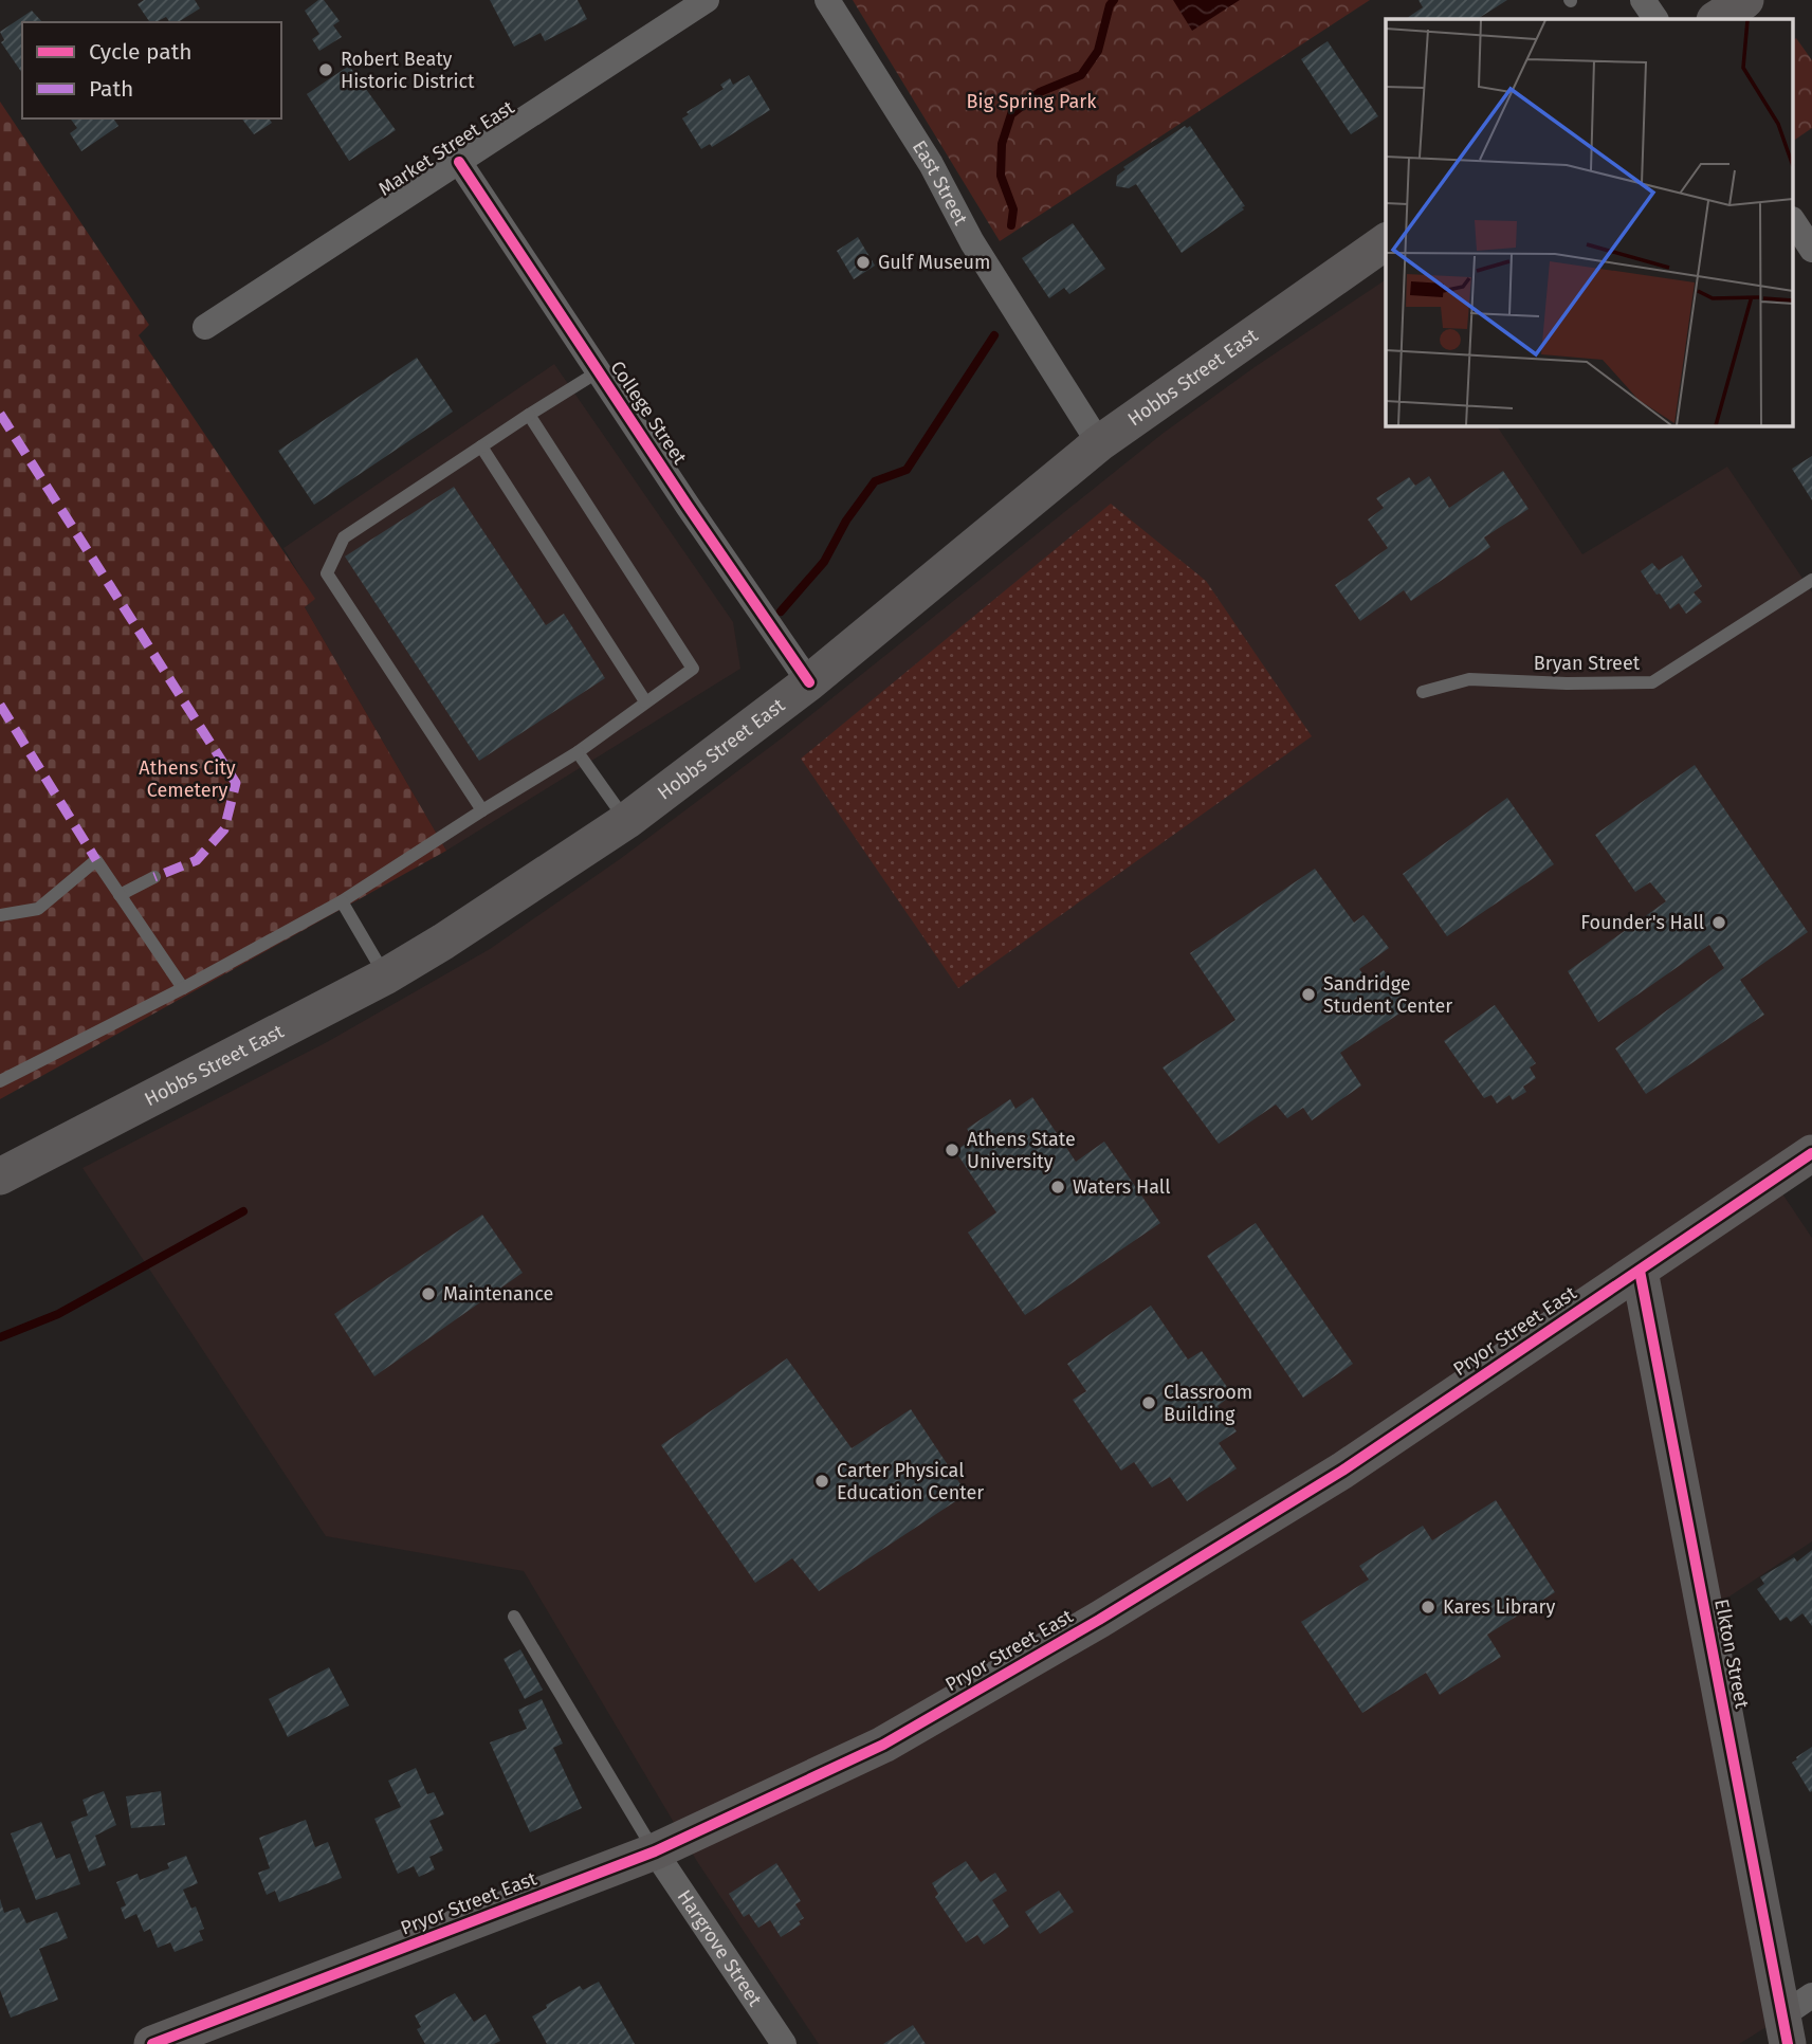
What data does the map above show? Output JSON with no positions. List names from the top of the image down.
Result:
{
  "streets": {
    "street": [
      "Market Street East",
      "East Street",
      "Hobbs Street East",
      "College Street",
      "Pryor Street East",
      "Elkton Street",
      "Hargrove Street"
    ],
    "lane": ["Bryan Street"]
  },
  "crossings": [
    ["Market Street East", "College Street"],
    ["East Street", "Hobbs Street East"],
    ["Hobbs Street East", "College Street"],
    ["Pryor Street East", "Elkton Street"],
    ["Pryor Street East", "Hargrove Street"]
  ],
  "parks": ["Big Spring Park", "Athens City Cemetery"],
  "places": [
    "Robert Beaty Historic District",
    "Gulf Museum",
    "Founder's Hall",
    "Sandridge Student Center",
    "Athens State University",
    "Waters Hall",
    "Maintenance",
    "Classroom Building",
    "Carter Physical Education Center",
    "Kares Library"
  ],
  "legend": ["Cycle path", "Path"]
}
